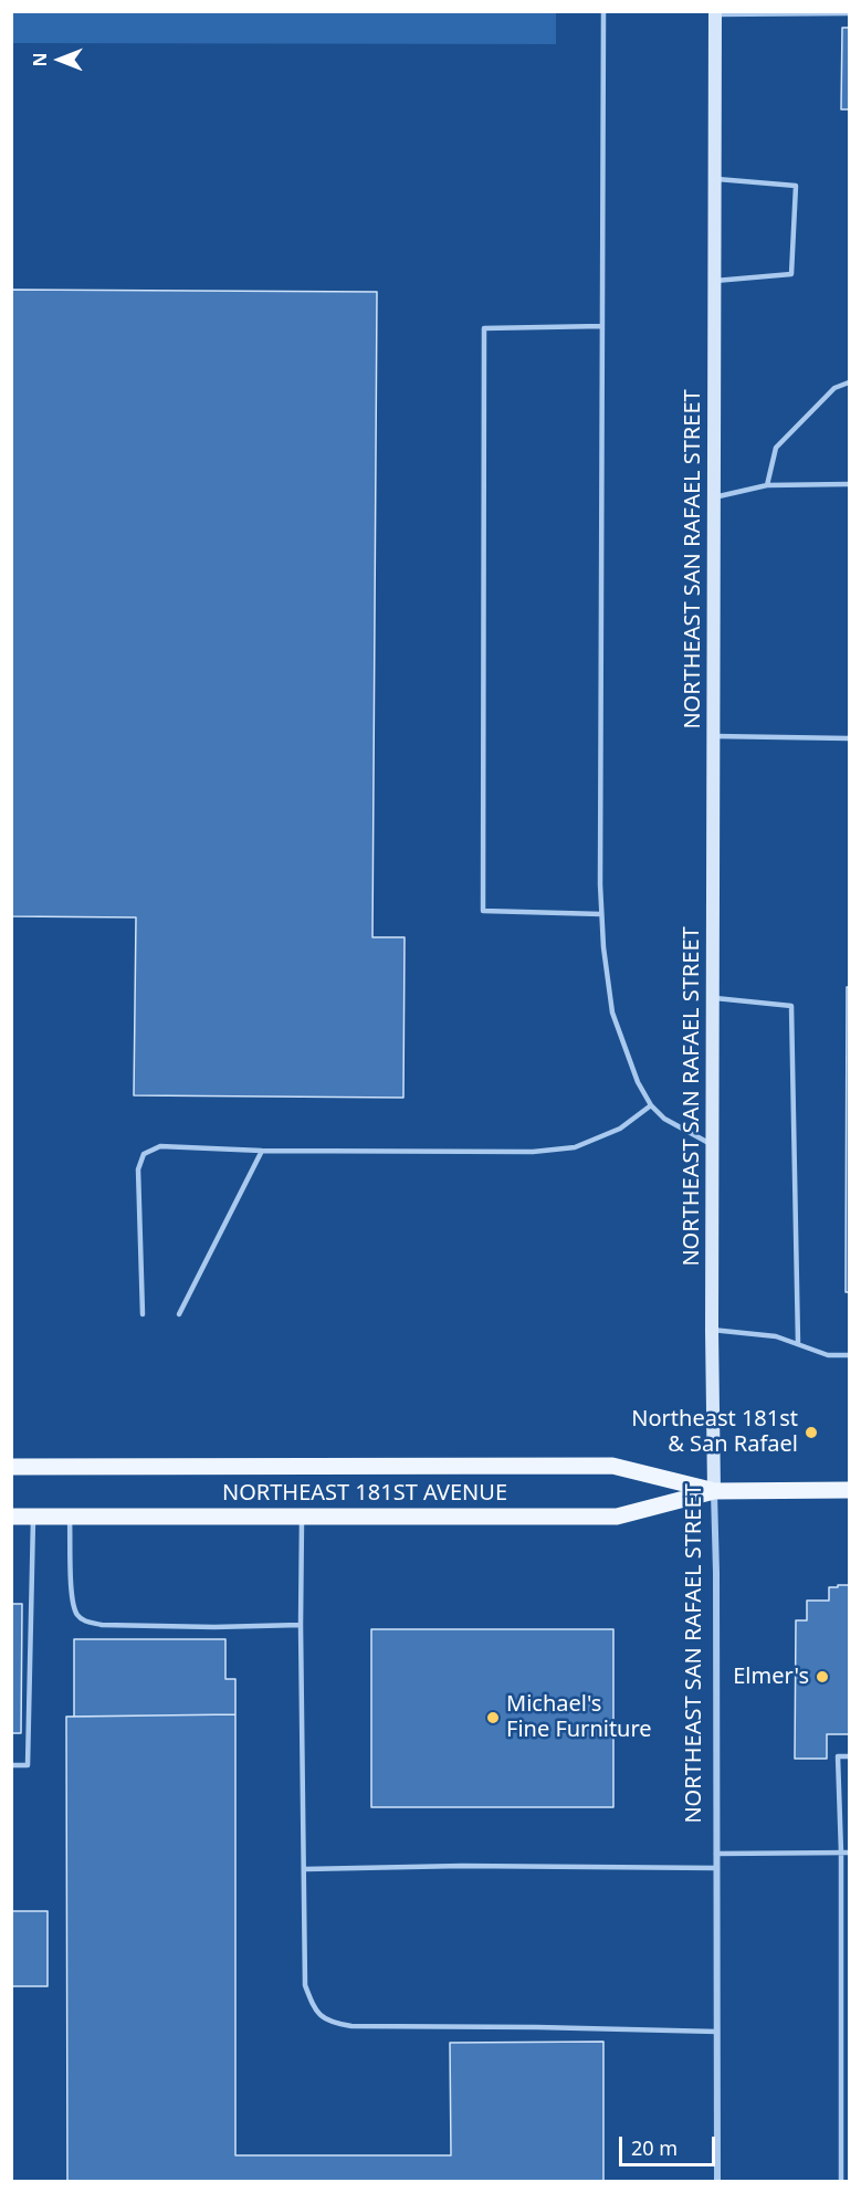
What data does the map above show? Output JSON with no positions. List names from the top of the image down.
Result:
{
  "streets": {
    "main road": ["NORTHEAST 181ST AVENUE"],
    "street": ["NORTHEAST SAN RAFAEL STREET"]
  },
  "crossings": [
    ["NORTHEAST SAN RAFAEL STREET", "NORTHEAST 181ST AVENUE"]
  ],
  "places": ["Northeast 181st & San Rafael", "Elmer's", "Michael's Fine Furniture"],
  "scale_bar": "20 m",
  "north": "left"
}
